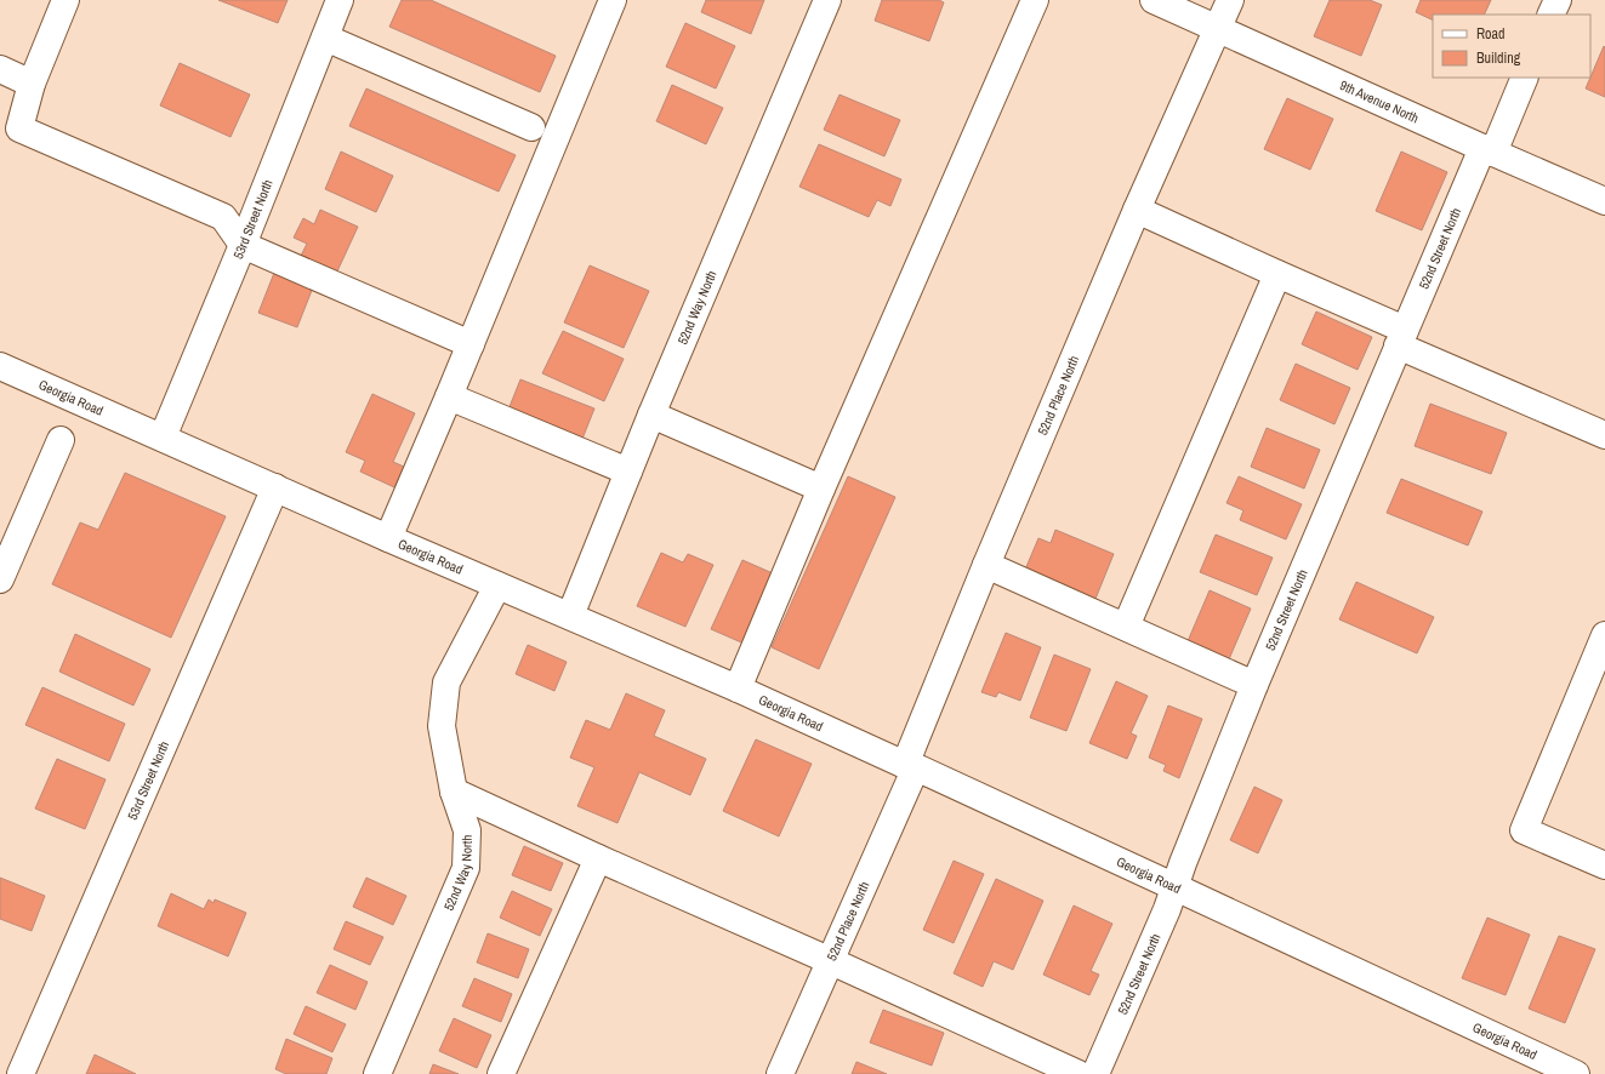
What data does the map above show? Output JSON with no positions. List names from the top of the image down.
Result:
{
  "streets": {
    "street": [
      "9th Avenue North",
      "53rd Street North",
      "52nd Street North",
      "52nd Way North",
      "52nd Place North",
      "Georgia Road"
    ]
  },
  "crossings": [
    ["9th Avenue North", "52nd Street North"],
    ["9th Avenue North", "52nd Place North"],
    ["53rd Street North", "Georgia Road"],
    ["52nd Street North", "Georgia Road"],
    ["52nd Way North", "Georgia Road"],
    ["52nd Place North", "Georgia Road"]
  ],
  "legend": ["Road", "Building"]
}
